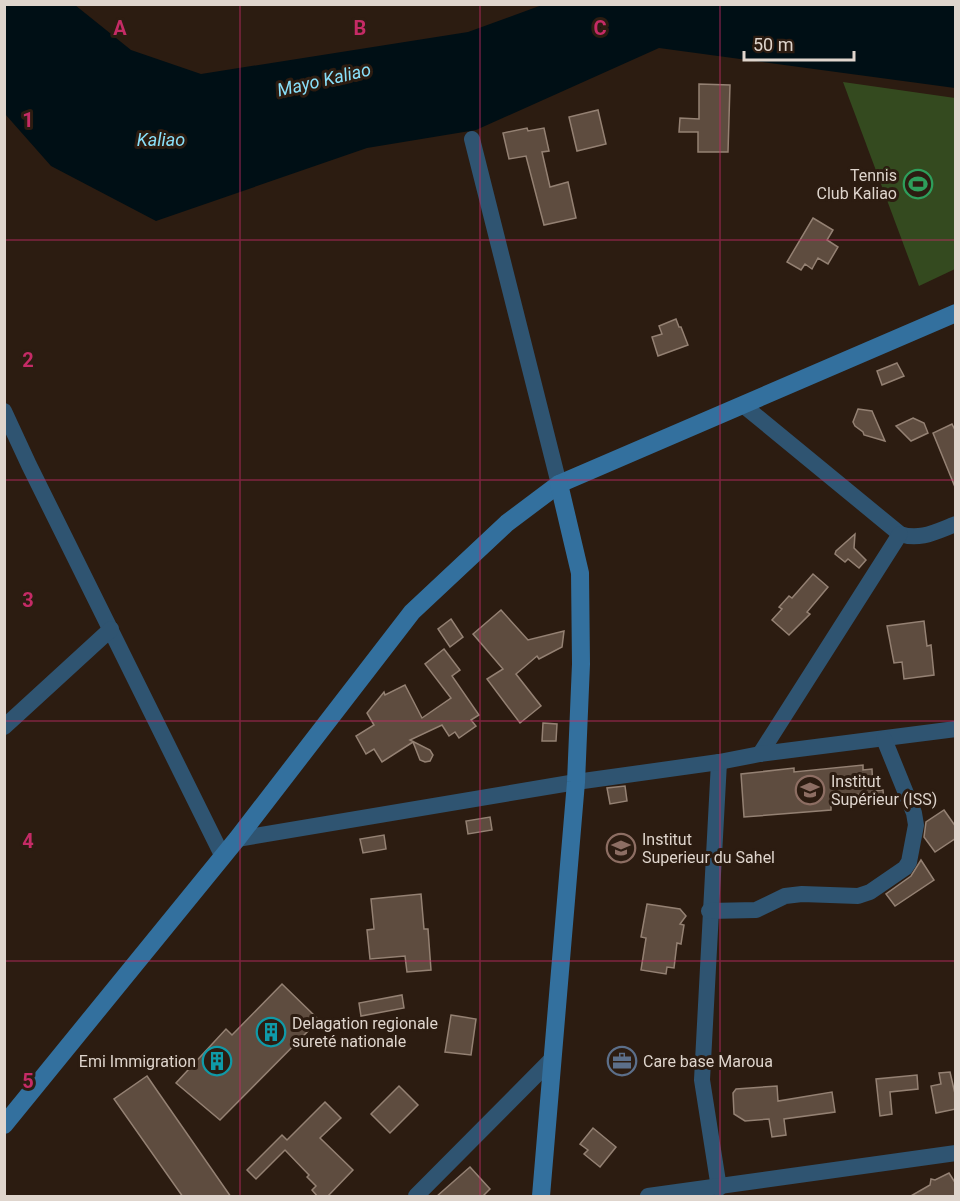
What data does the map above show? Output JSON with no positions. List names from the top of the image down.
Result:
{
  "water": ["Mayo Kaliao", "Kaliao"],
  "places": {
    "sports": ["Tennis Club Kaliao"],
    "school or university": ["Institut Supérieur (ISS)", "Institut Superieur du Sahel"],
    "building": ["Delagation regionale sureté nationale", "Emi Immigration"],
    "office": ["Care base Maroua"]
  },
  "scale_bar": "50 m",
  "grid": {
    "columns": ["A", "B", "C"],
    "rows": [
      "1",
      "2",
      "3",
      "4",
      "5"
    ]
  }
}
